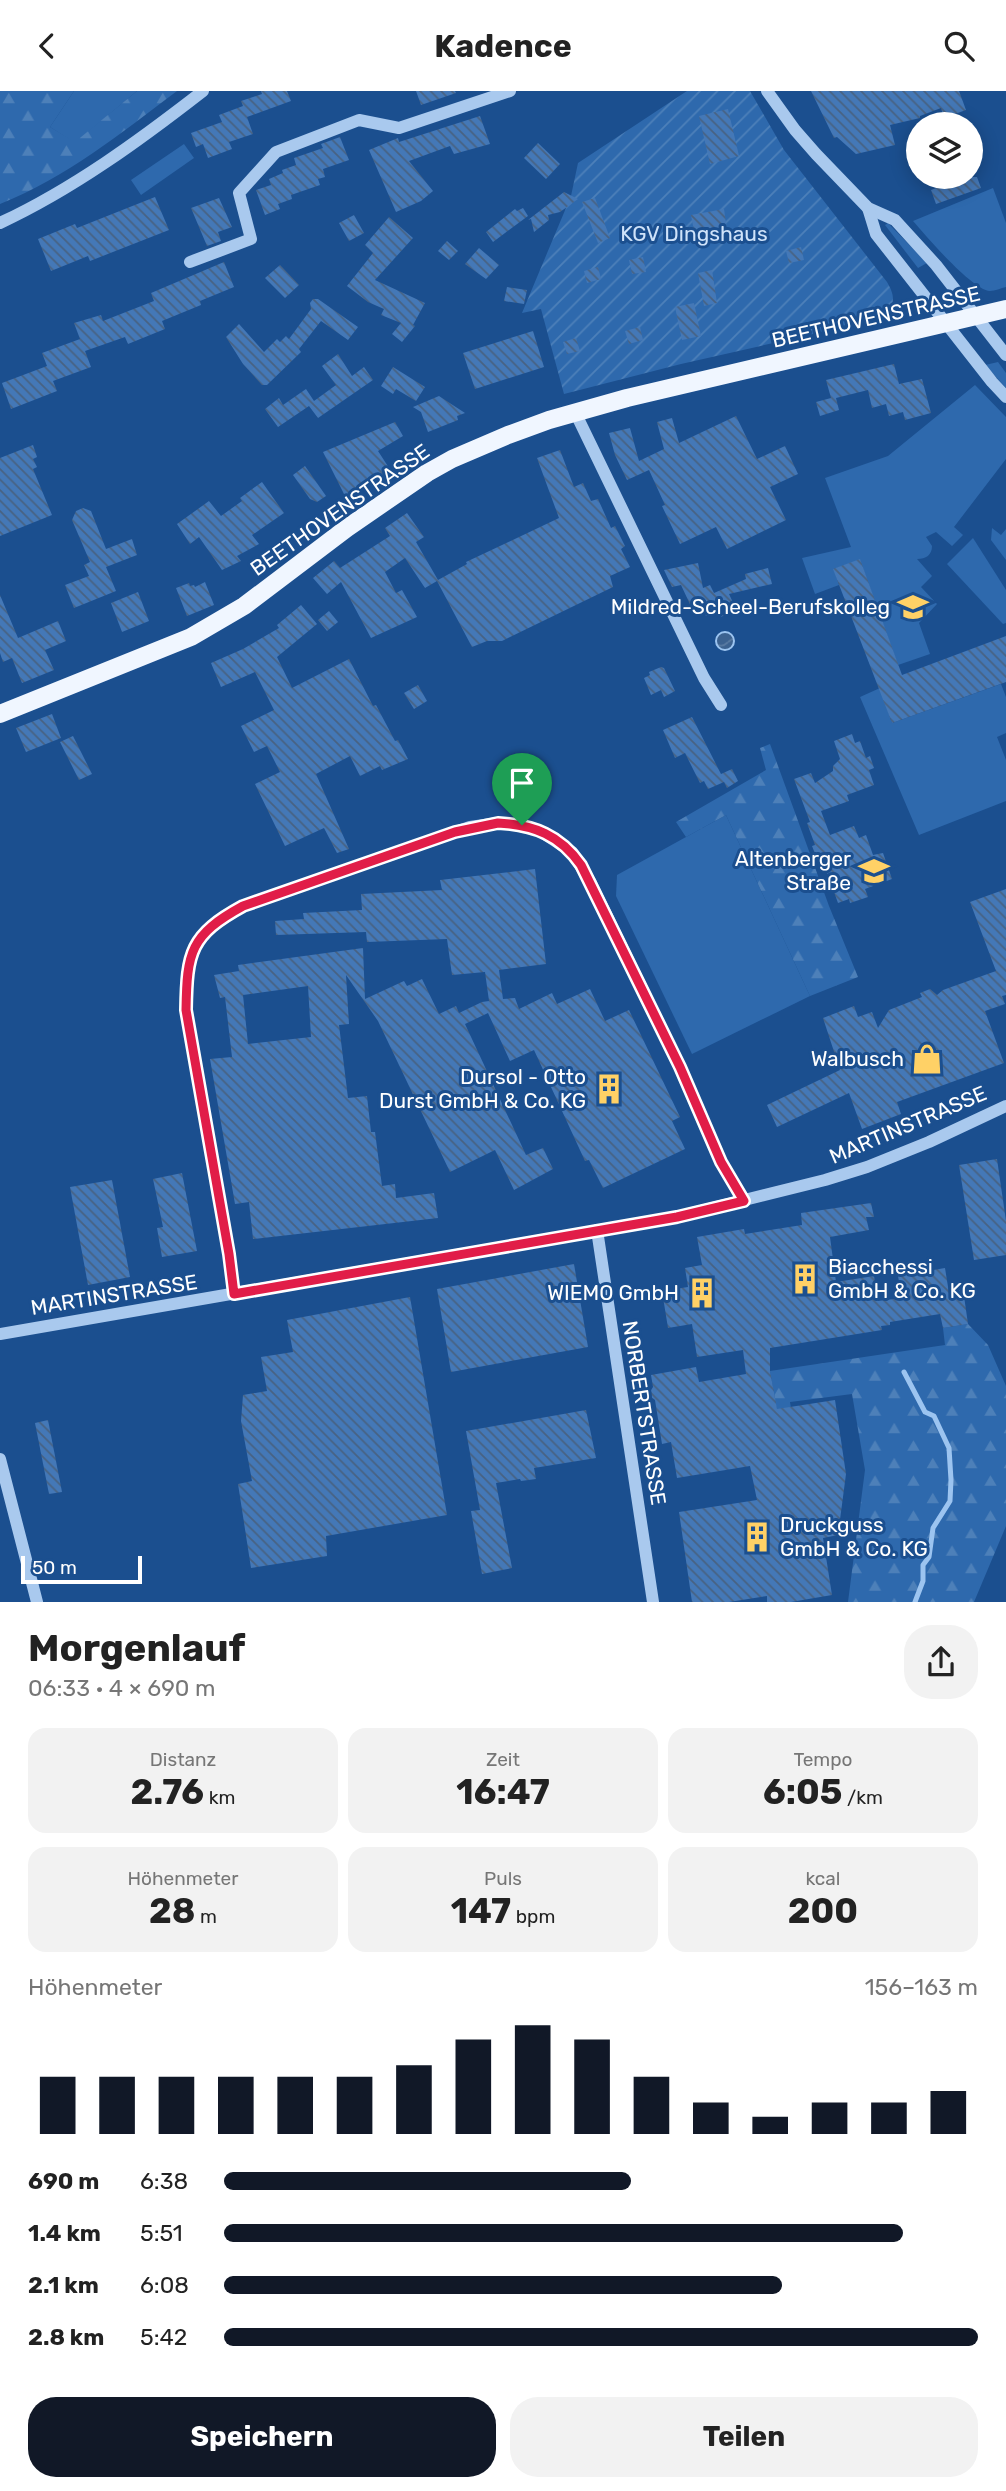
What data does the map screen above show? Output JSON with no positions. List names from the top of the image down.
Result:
{
  "streets": {
    "main road": ["BEETHOVENSTRASSE"],
    "street": ["MARTINSTRASSE", "NORBERTSTRASSE"]
  },
  "crossings": [
    ["MARTINSTRASSE", "NORBERTSTRASSE"]
  ],
  "parks": ["KGV Dingshaus"],
  "places": {
    "school or university": ["Mildred-Scheel-Berufskolleg", "Altenberger Straße"],
    "shop": ["Walbusch"],
    "building": [
      "Dursol - Otto Durst GmbH & Co. KG",
      "Biacchessi GmbH & Co. KG",
      "WIEMO GmbH",
      "Druckguss GmbH & Co. KG"
    ]
  },
  "scale_bar": "50 m",
  "page": {
    "header": "Kadence",
    "scale": "50 m",
    "heading": ["Morgenlauf", "06:33 · 4 × 690 m"],
    "stats": [
      ["Distanz", "2.76 km"],
      ["Zeit", "16:47"],
      ["Tempo", "6:05 /km"],
      ["Höhenmeter", "28 m"],
      ["Puls", "147 bpm"],
      ["kcal", "200"]
    ],
    "chart": ["Höhenmeter", "156–163 m"],
    "list": [
      {
        "name": "690 m",
        "note": "6:38"
      },
      {
        "name": "1.4 km",
        "note": "5:51"
      },
      {
        "name": "2.1 km",
        "note": "6:08"
      },
      {
        "name": "2.8 km",
        "note": "5:42"
      }
    ],
    "buttons": ["Speichern", "Teilen"]
  }
}
